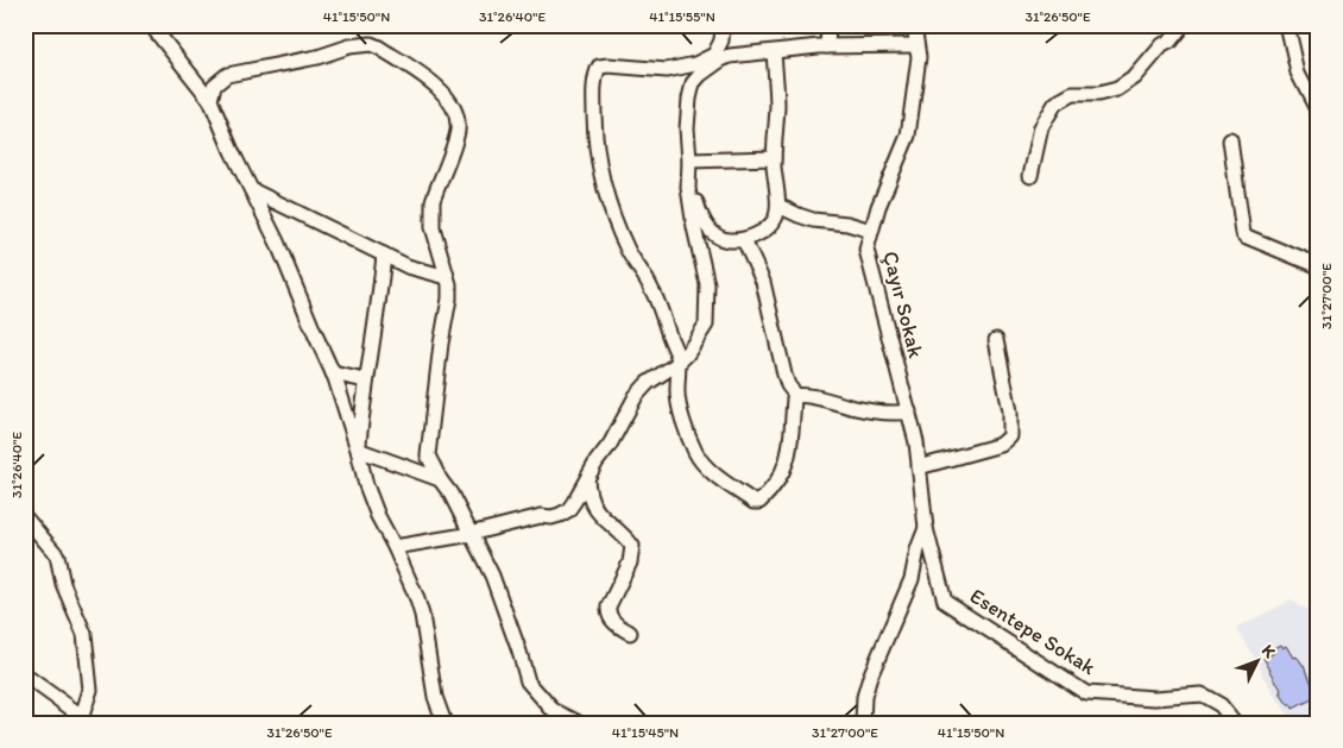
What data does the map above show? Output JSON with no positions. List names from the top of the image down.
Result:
{
  "streets": {
    "street": ["Çayır Sokak", "Esentepe Sokak"]
  },
  "crossings": [
    ["Çayır Sokak", "Esentepe Sokak"]
  ],
  "north": "top right",
  "coordinates": [
    "41°15'50\"N",
    "31°26'40\"E",
    "41°15'55\"N",
    "31°26'50\"E",
    "31°27'00\"E",
    "41°15'45\"N"
  ]
}
